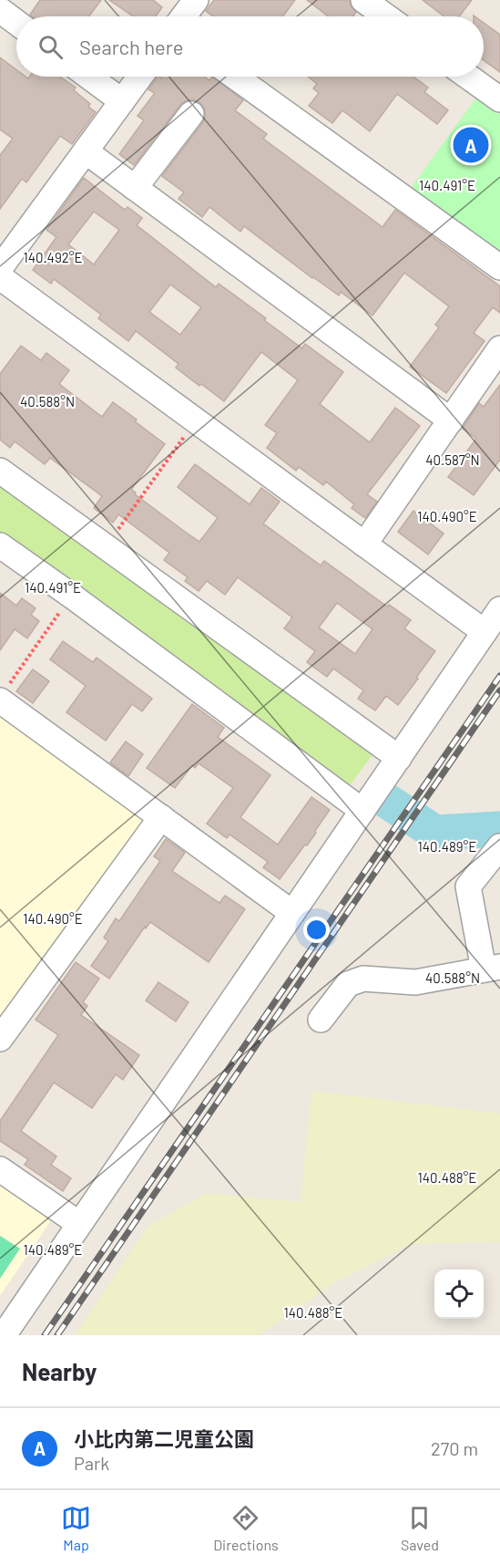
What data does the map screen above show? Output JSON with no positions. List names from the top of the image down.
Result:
{
  "page": {
    "search": "Search here",
    "pins": "A",
    "heading": "Nearby",
    "list": [
      {
        "mark": "A",
        "name": "小比内第二児童公園",
        "note": "Park",
        "value": "270 m"
      }
    ],
    "nav": ["Map", "Directions", "Saved"]
  },
  "coordinates": [
    "140.491°E",
    "140.492°E",
    "40.588°N",
    "40.587°N",
    "140.490°E",
    "140.489°E",
    "140.488°E"
  ]
}
